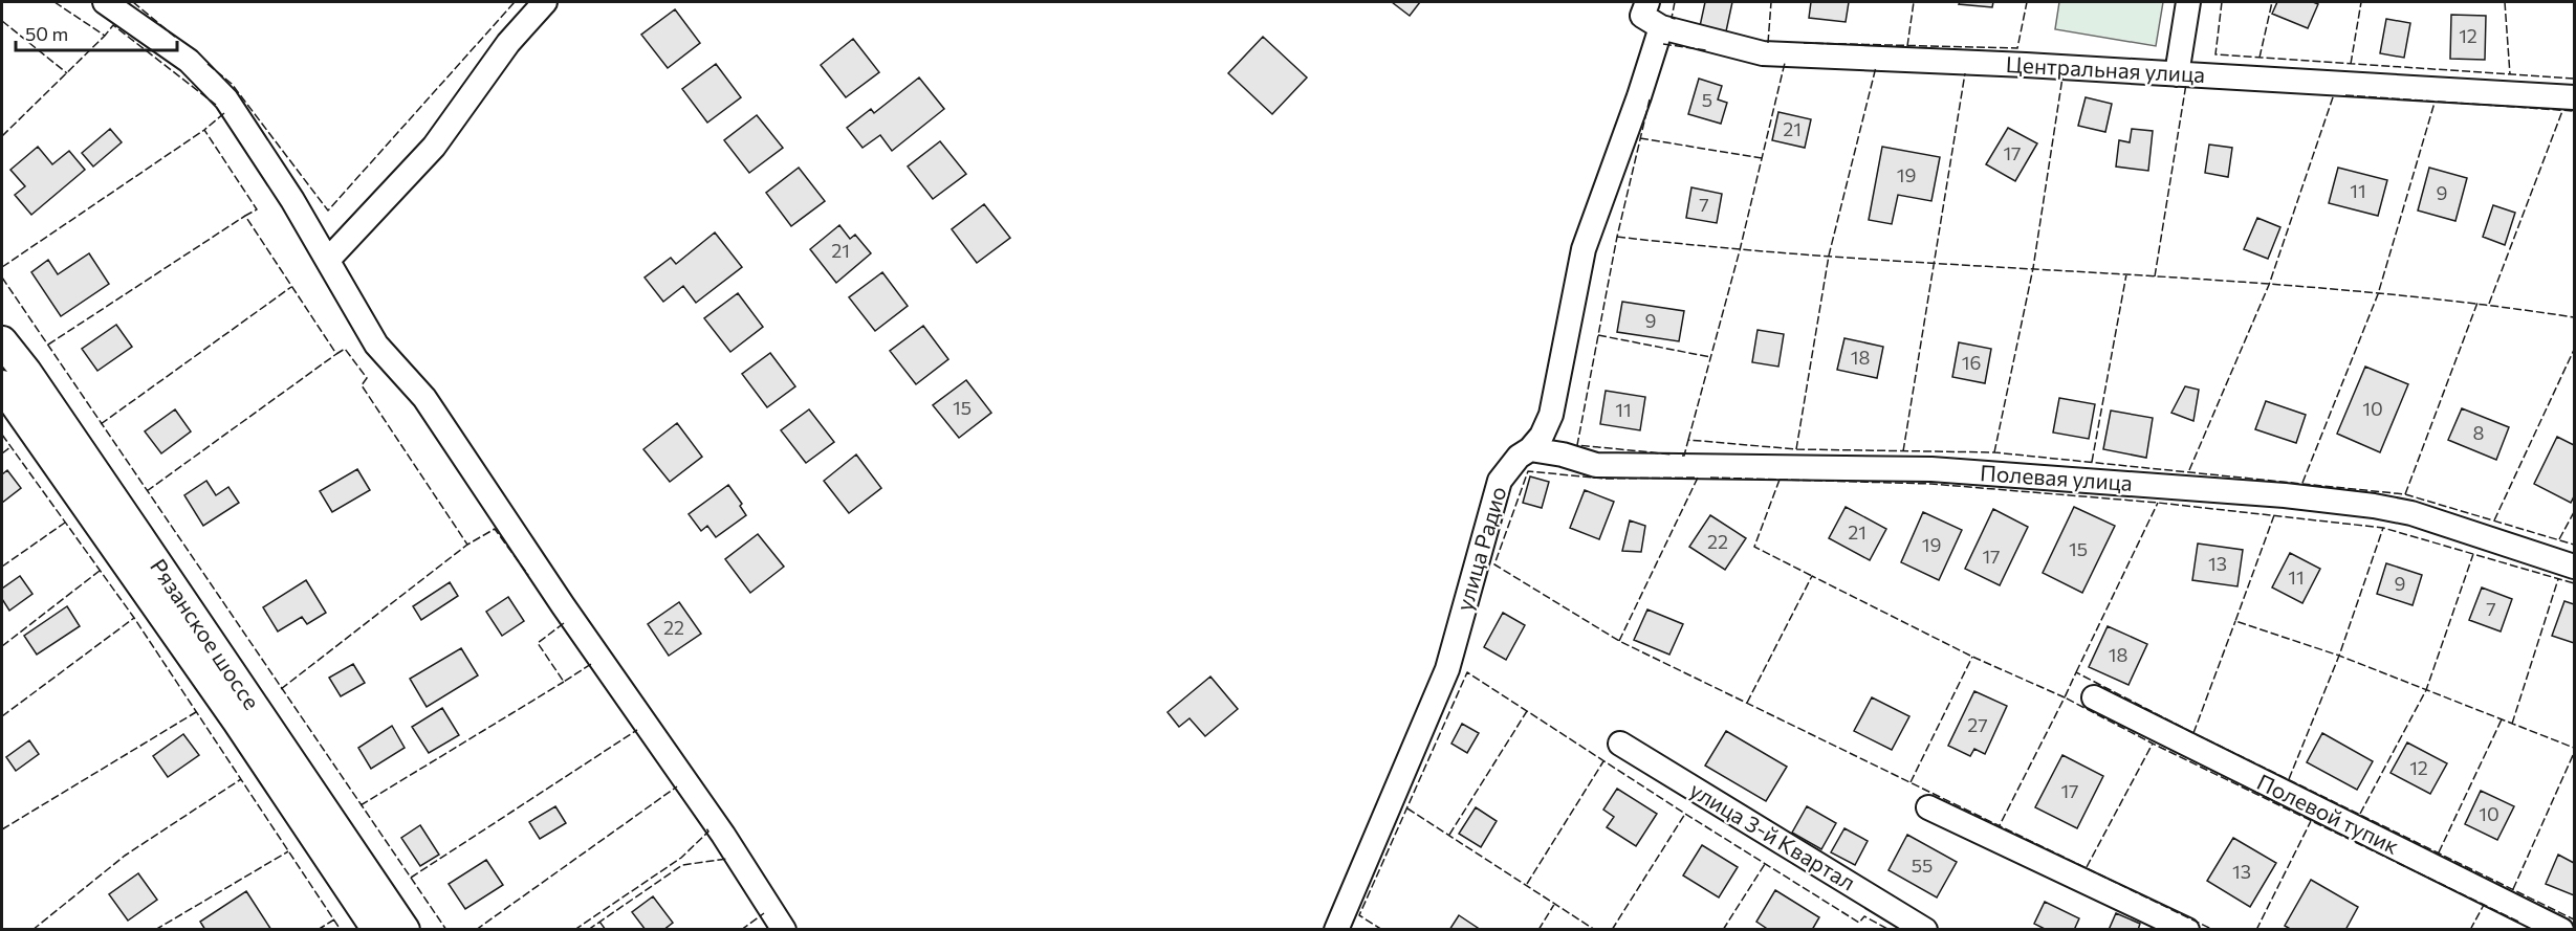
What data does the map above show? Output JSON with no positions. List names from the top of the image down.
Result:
{
  "streets": {
    "main road": ["Рязанское шоссе"],
    "street": [
      "Центральная улица",
      "Полевая улица",
      "улица Радио",
      "Полевой тупик",
      "улица 3-й Квартал"
    ]
  },
  "crossings": [
    ["Центральная улица", "улица Радио"],
    ["Полевая улица", "улица Радио"]
  ],
  "house_numbers": [
    "12",
    "5",
    "21",
    "17",
    "19",
    "11",
    "9",
    "7",
    "21",
    "9",
    "18",
    "16",
    "15",
    "10",
    "11",
    "8",
    "21",
    "22",
    "19",
    "15",
    "17",
    "13",
    "11",
    "9",
    "7",
    "22",
    "18",
    "27",
    "12",
    "17",
    "10",
    "55",
    "13"
  ],
  "scale_bar": "50 m"
}
